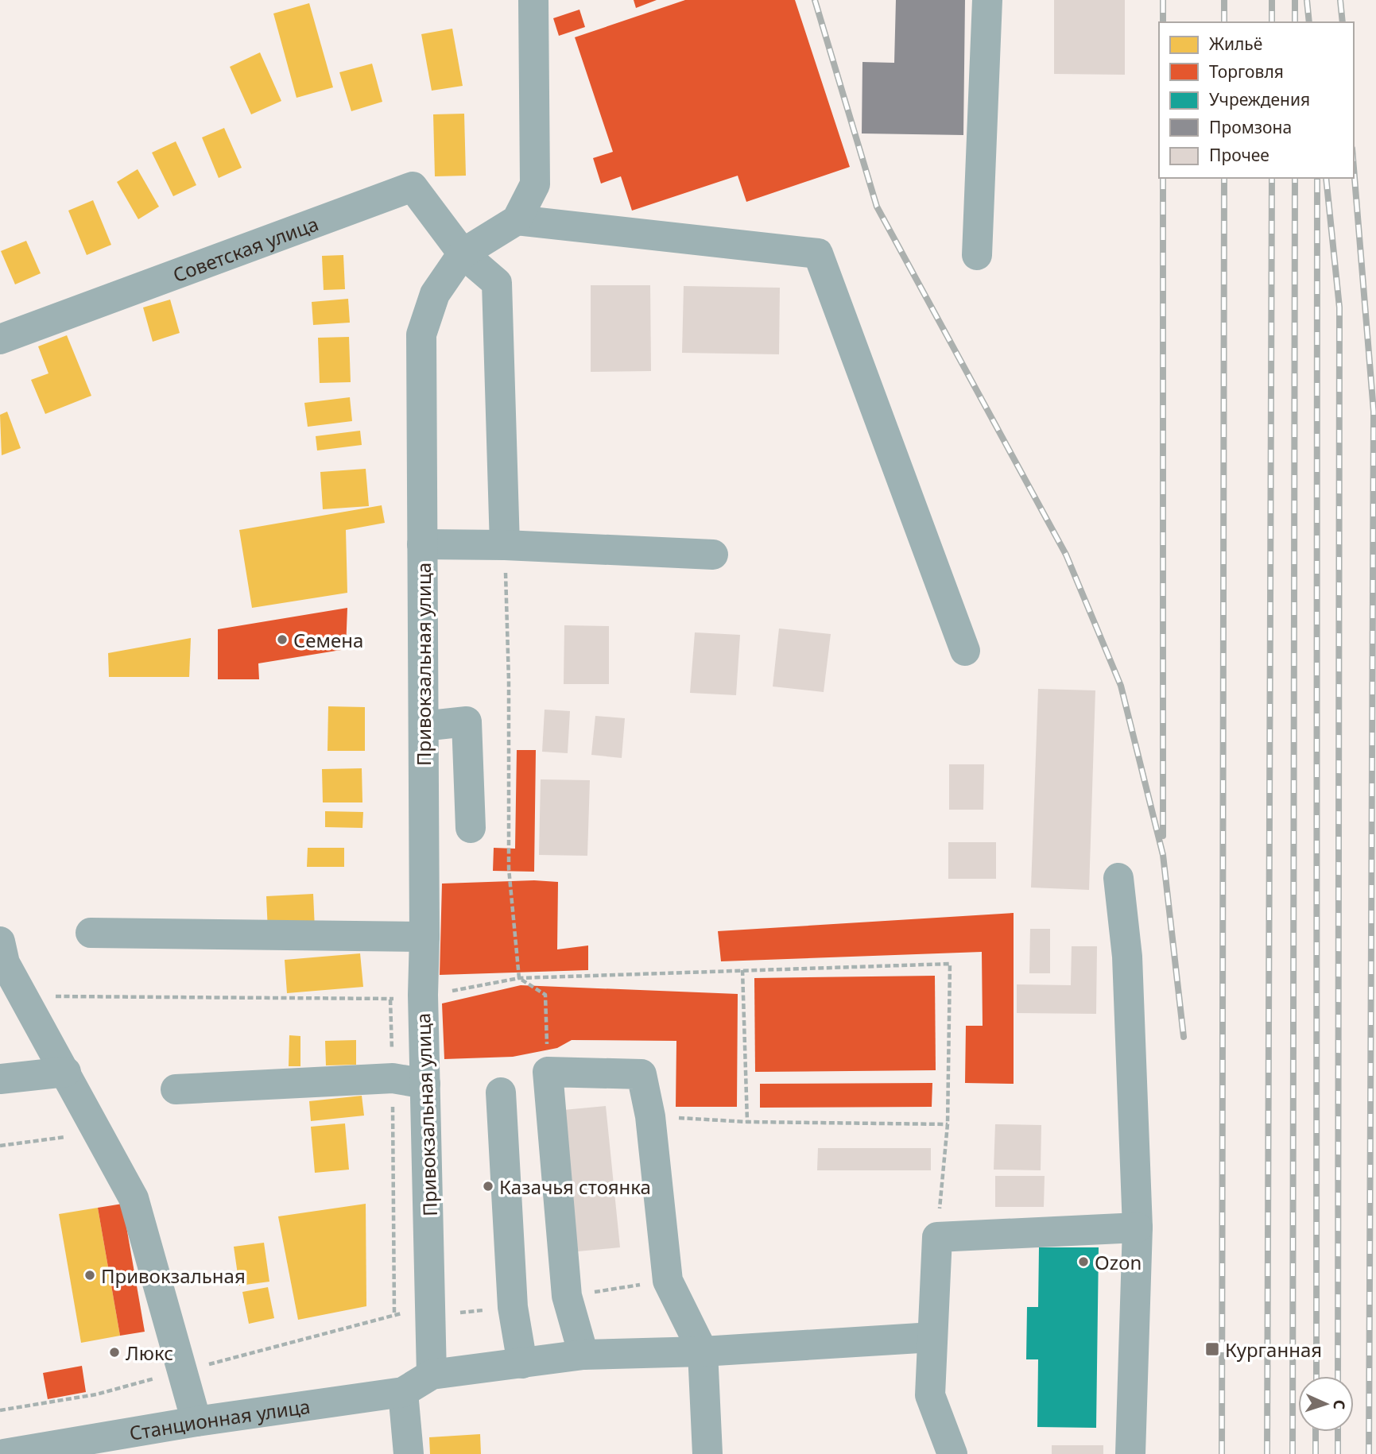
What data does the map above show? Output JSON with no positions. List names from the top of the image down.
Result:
{
  "streets": {
    "street": ["Советская улица", "Привокзальная улица", "Станционная улица"]
  },
  "crossings": [
    ["Советская улица", "Привокзальная улица"],
    ["Привокзальная улица", "Станционная улица"]
  ],
  "places": {
    "other": [
      "Семена",
      "Казачья стоянка",
      "Ozon",
      "Привокзальная",
      "Люкс"
    ],
    "transit": ["Курганная"]
  },
  "legend": [
    "Жильё",
    "Торговля",
    "Учреждения",
    "Промзона",
    "Прочее"
  ],
  "north": "right"
}
